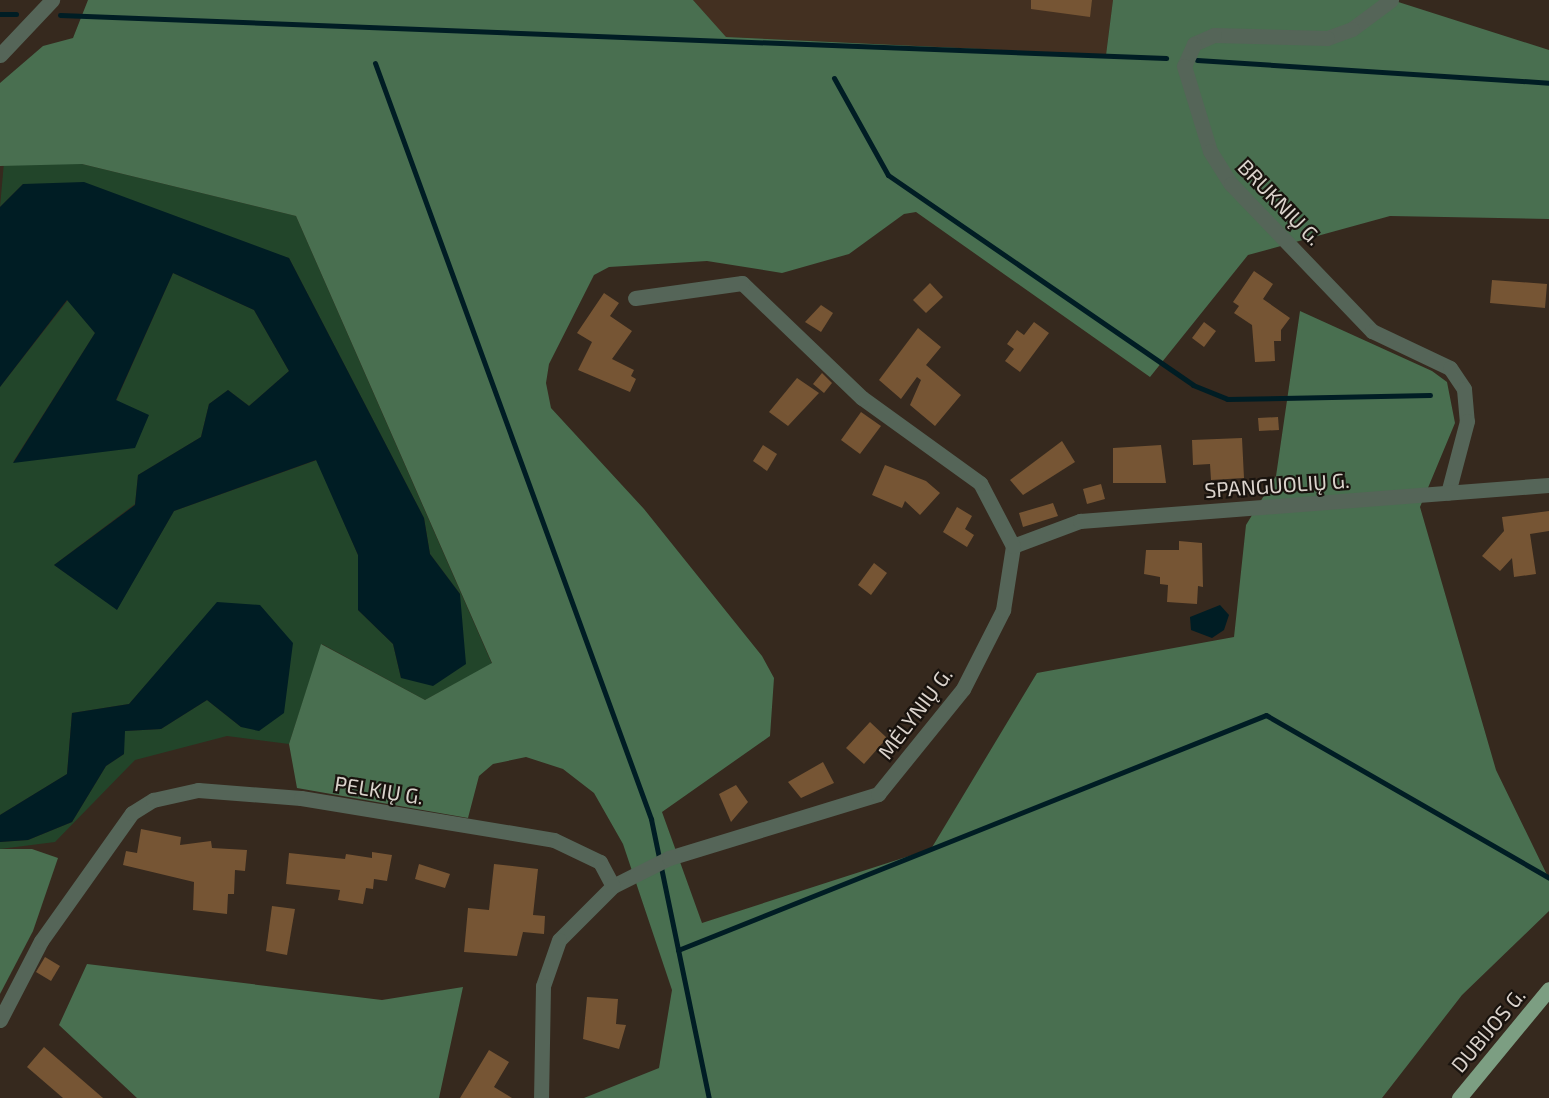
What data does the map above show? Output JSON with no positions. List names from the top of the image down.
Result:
{
  "streets": {
    "main road": ["DUBIJOS G."],
    "street": [
      "BRUKNIŲ G.",
      "SPANGUOLIŲ G.",
      "MĖLYNIŲ G.",
      "PELKIŲ G."
    ]
  },
  "crossings": [
    ["BRUKNIŲ G.", "SPANGUOLIŲ G."],
    ["SPANGUOLIŲ G.", "MĖLYNIŲ G."],
    ["MĖLYNIŲ G.", "PELKIŲ G."]
  ]
}
